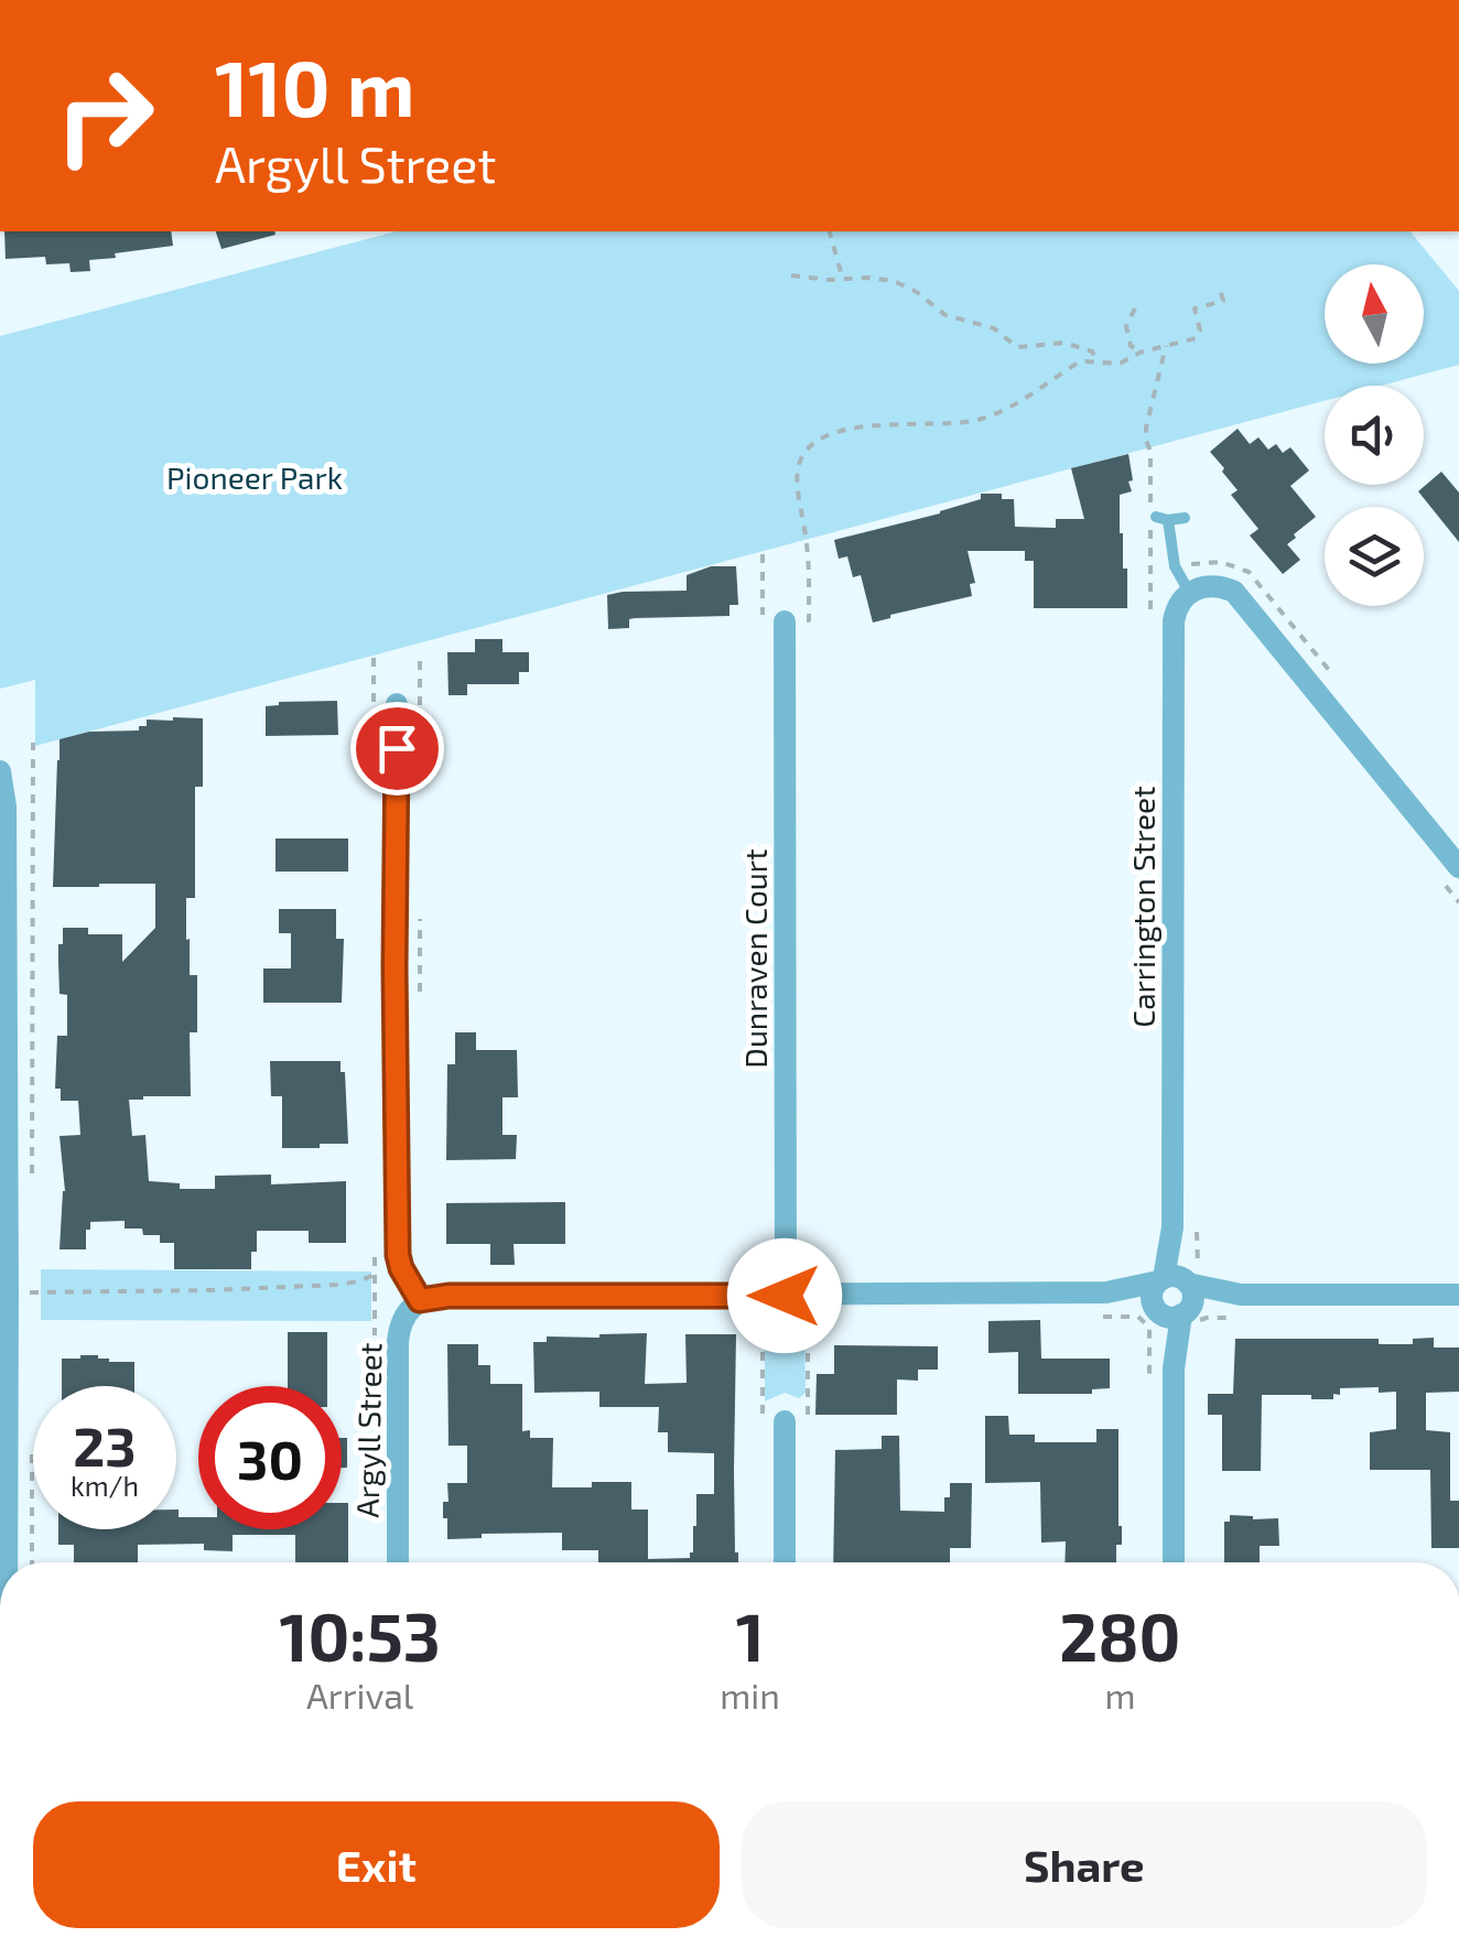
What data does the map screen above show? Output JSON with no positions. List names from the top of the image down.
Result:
{
  "streets": {
    "street": ["Carrington Street", "Dunraven Court", "Argyll Street"]
  },
  "parks": ["Pioneer Park"],
  "north": "top",
  "page": {
    "turn": ["110 m", "Argyll Street"],
    "speed": "23 km/h",
    "limit": "30",
    "eta": [
      "10:53",
      "Arrival",
      "1",
      "min",
      "280",
      "m"
    ],
    "buttons": ["Exit", "Share"]
  }
}
